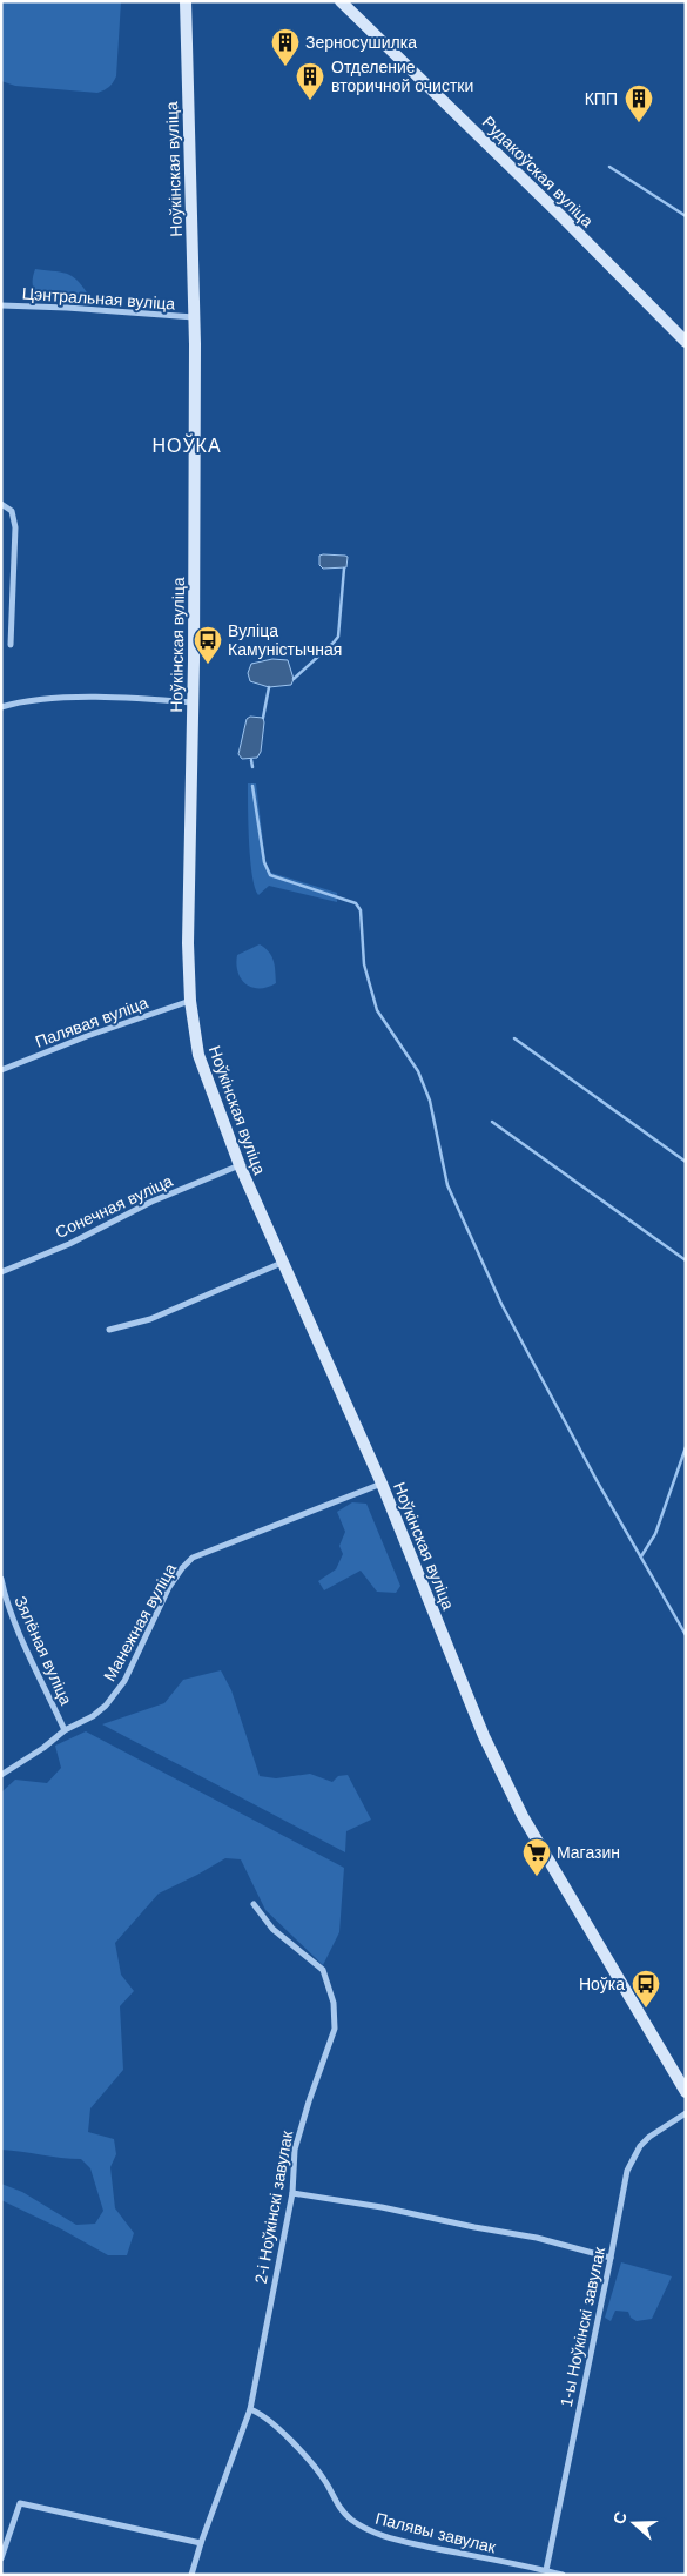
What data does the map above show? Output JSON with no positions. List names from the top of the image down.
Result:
{
  "streets": {
    "main road": ["Ноўкінская вуліца", "Рудакоўская вуліца"],
    "street": [
      "Цэнтральная вуліца",
      "Палявая вуліца",
      "Сонечная вуліца",
      "Манежная вуліца",
      "Зялёная вуліца",
      "2-і Ноўкінскі завулак",
      "1-ы Ноўкінскі завулак",
      "Палявы завулак"
    ]
  },
  "crossings": [
    ["Ноўкінская вуліца", "Цэнтральная вуліца"],
    ["Ноўкінская вуліца", "Палявая вуліца"],
    ["Ноўкінская вуліца", "Сонечная вуліца"],
    ["Ноўкінская вуліца", "Манежная вуліца"],
    ["Манежная вуліца", "Зялёная вуліца"],
    ["2-і Ноўкінскі завулак", "Палявы завулак"],
    ["1-ы Ноўкінскі завулак", "Палявы завулак"]
  ],
  "districts": ["НОЎКА"],
  "places": {
    "building": ["Зерносушилка", "Отделение вторичной очистки", "КПП"],
    "bus stop": ["Вуліца Камуністычная", "Ноўка"],
    "supermarket": ["Магазин"]
  },
  "north": "left"
}
